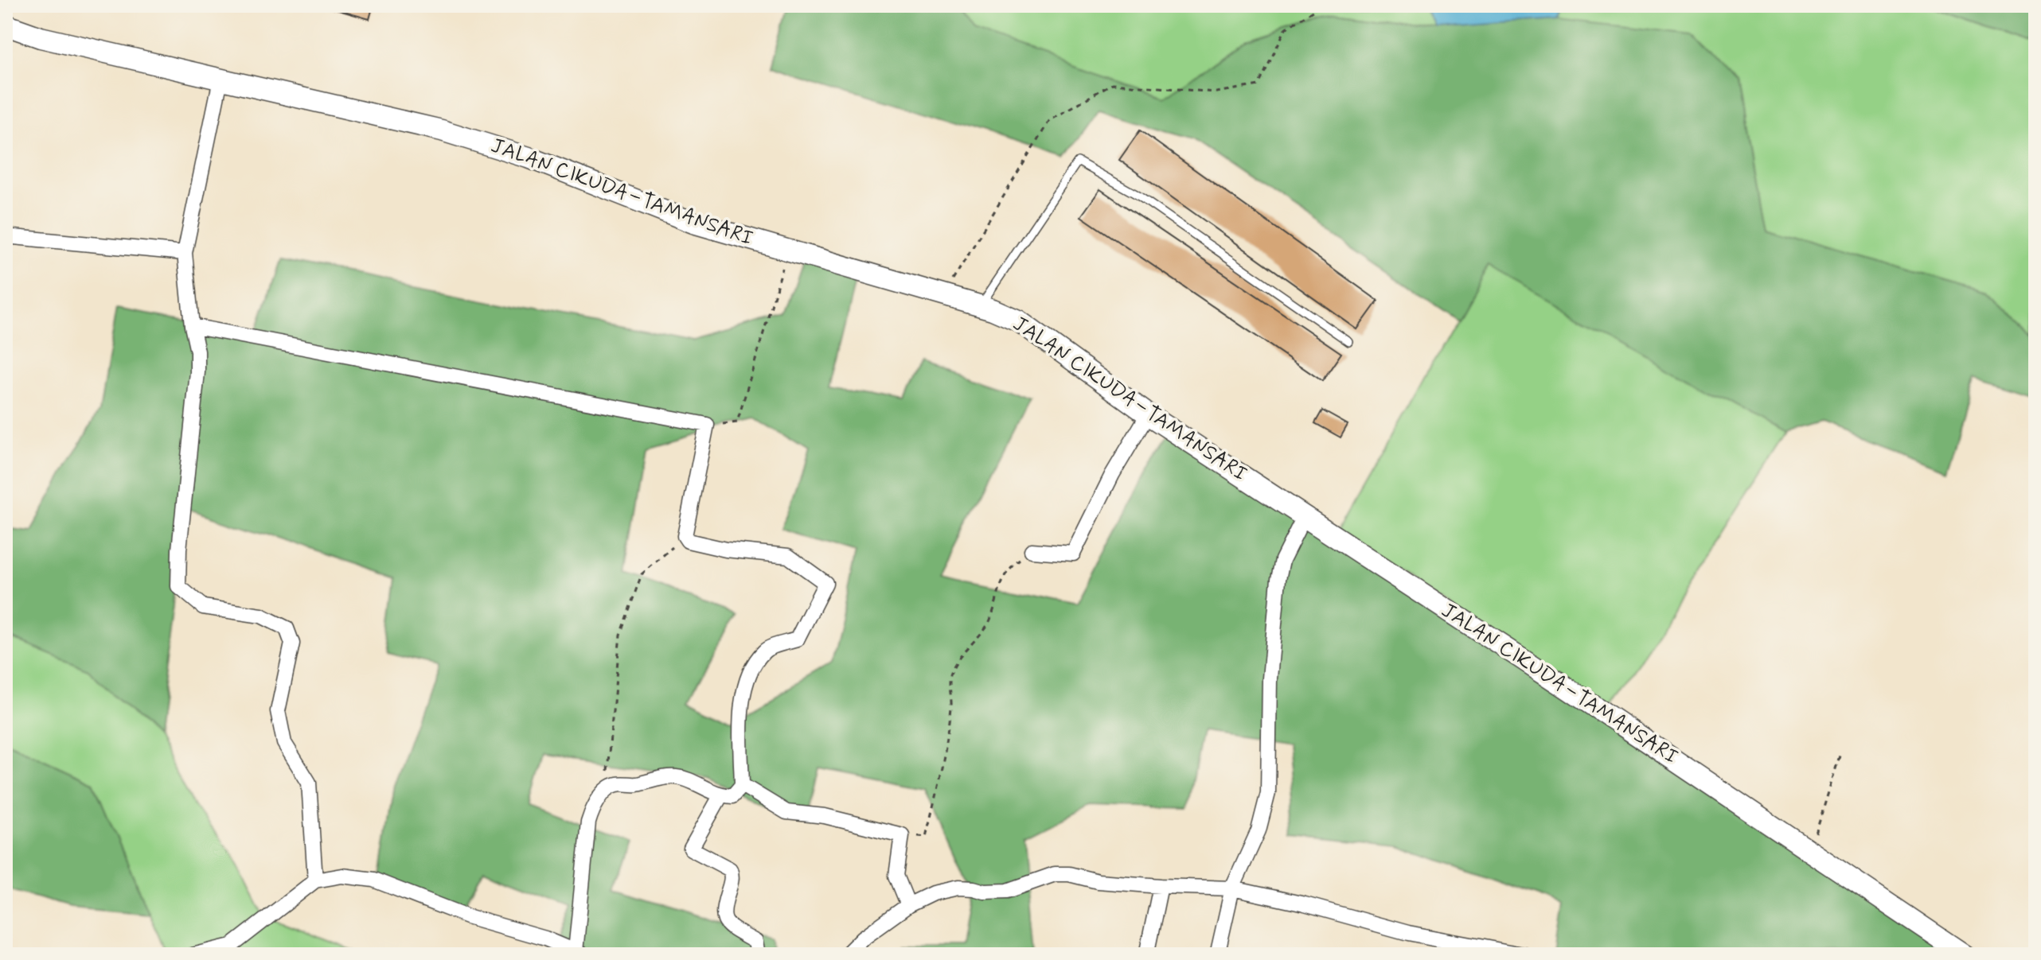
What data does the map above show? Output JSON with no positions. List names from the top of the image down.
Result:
{
  "streets": {
    "street": ["JALAN CIKUDA–TAMANSARI"]
  }
}
